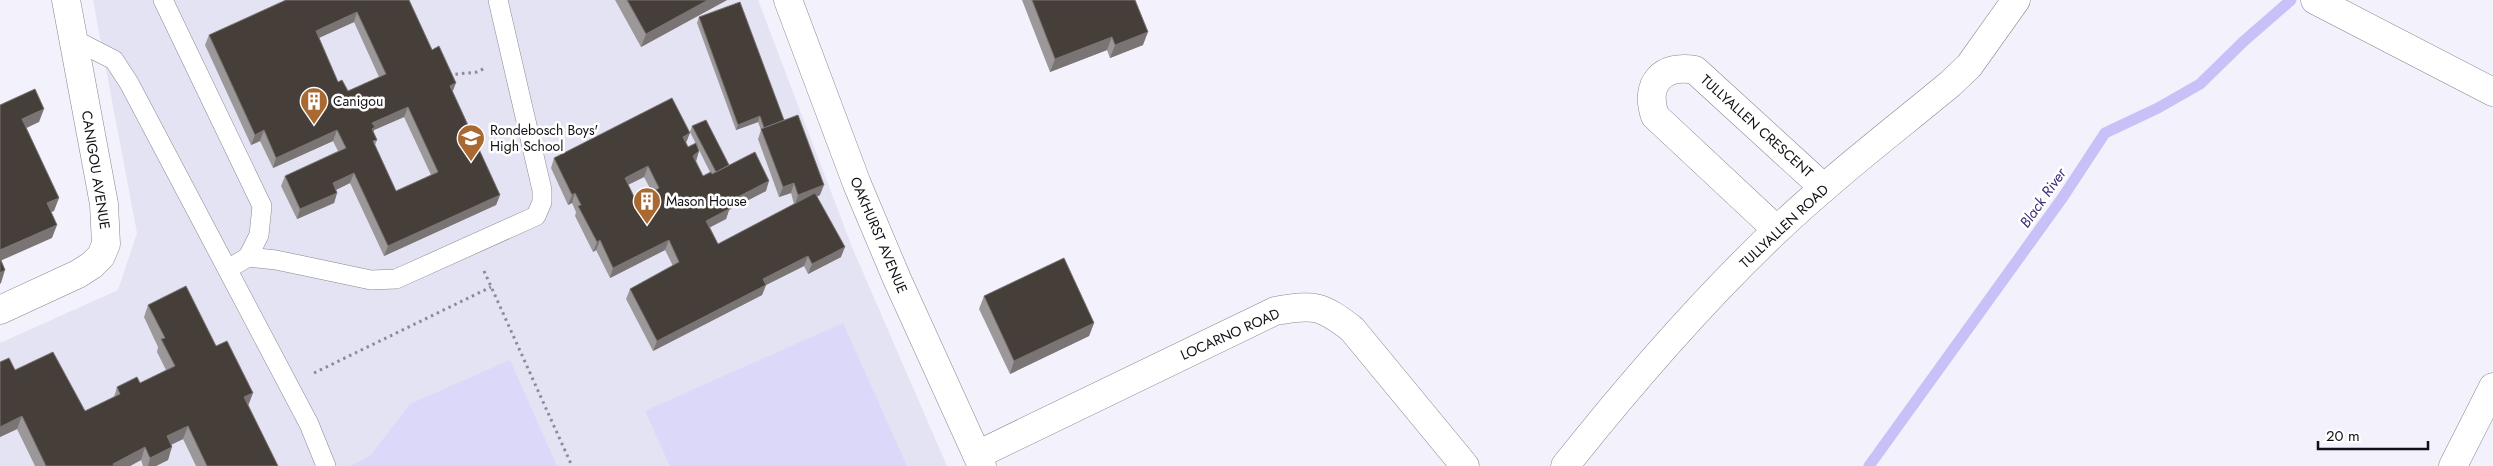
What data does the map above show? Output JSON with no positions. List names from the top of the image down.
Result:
{
  "streets": {
    "street": [
      "TULLYALLEN CRESCENT",
      "CANIGOU AVENUE",
      "TULLYALLEN ROAD",
      "OAKHURST AVENUE",
      "LOCARNO ROAD"
    ]
  },
  "crossings": [
    ["TULLYALLEN CRESCENT", "TULLYALLEN ROAD"],
    ["OAKHURST AVENUE", "LOCARNO ROAD"]
  ],
  "water": ["Black River"],
  "places": {
    "building": ["Canigou", "Mason House"],
    "school or university": ["Rondebosch Boys' High School"]
  },
  "scale_bar": "20 m"
}
